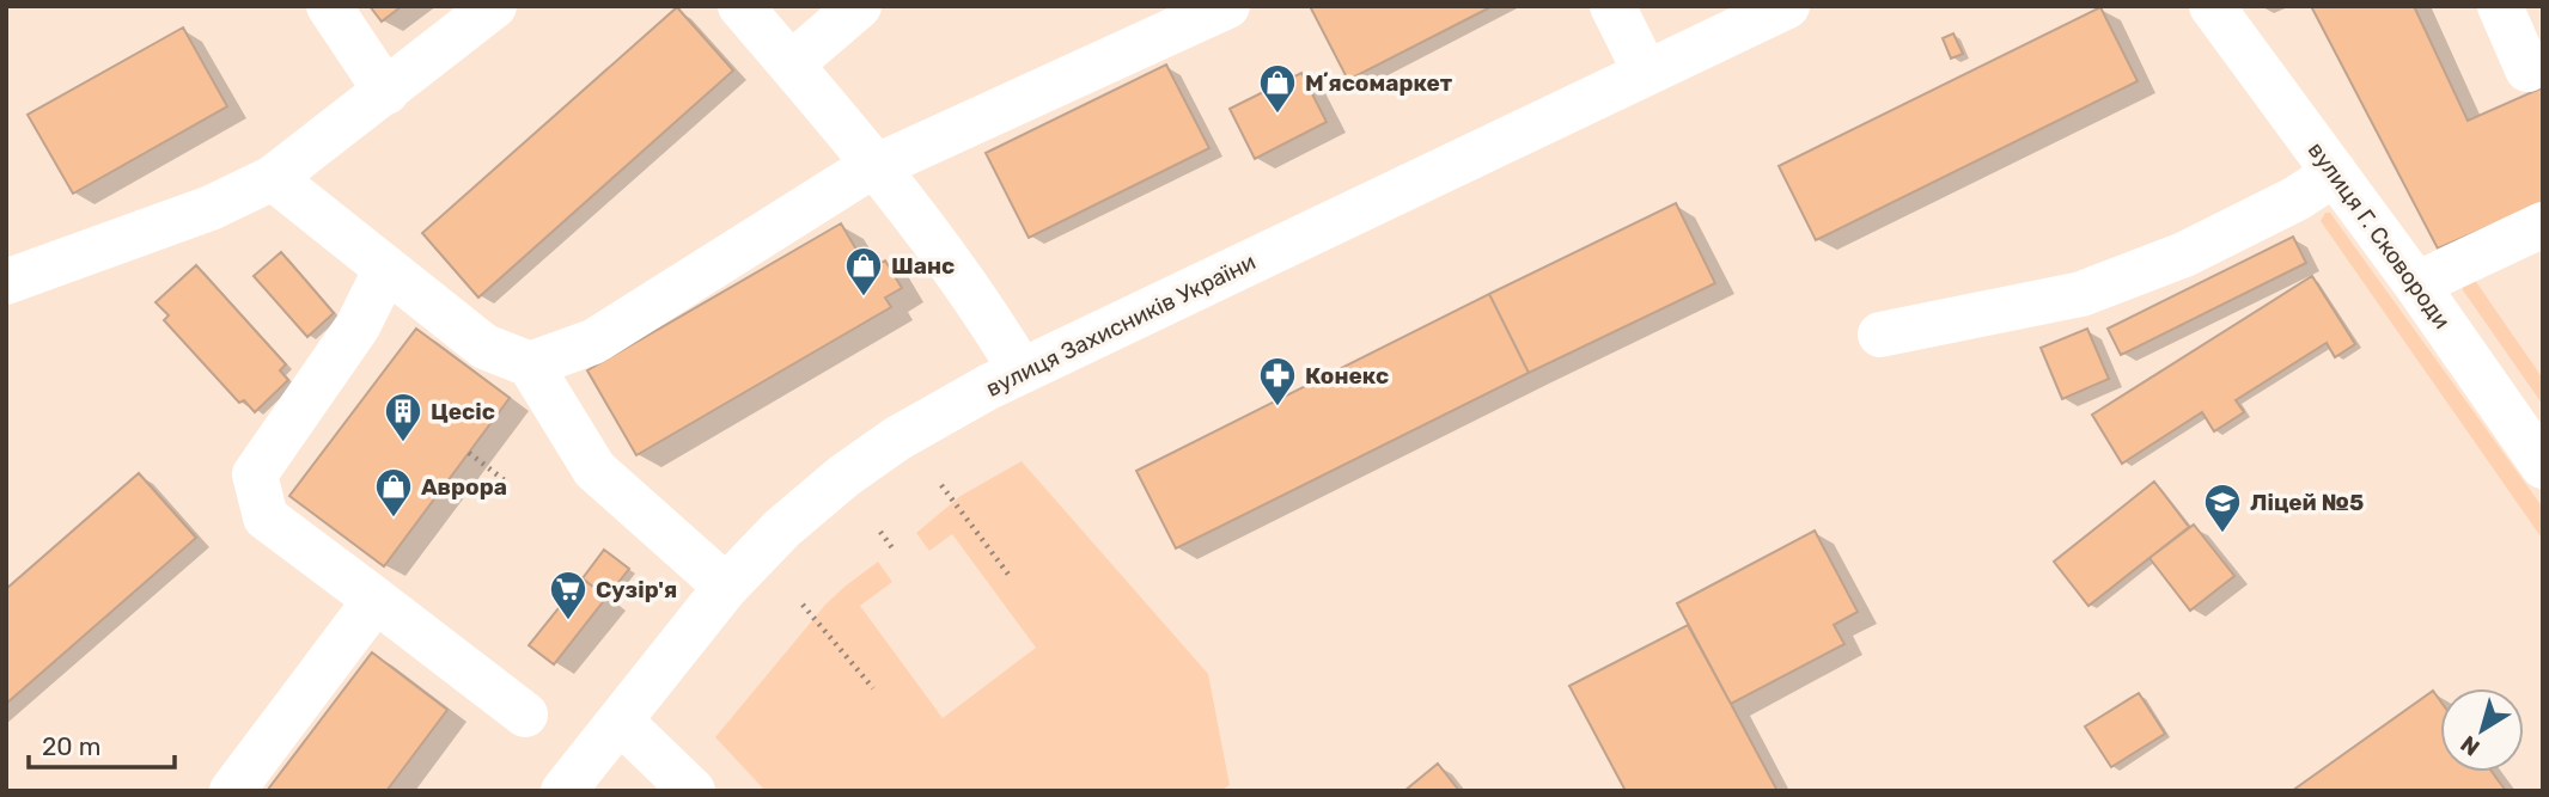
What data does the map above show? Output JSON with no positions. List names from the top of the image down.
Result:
{
  "streets": {
    "street": ["вулиця Г. Сковороди", "вулиця Захисників України"]
  },
  "places": {
    "shop": ["Мʼясомаркет", "Шанс", "Аврора"],
    "pharmacy": ["Конекс"],
    "building": ["Цесіс"],
    "school or university": ["Ліцей №5"],
    "supermarket": ["Сузір'я"]
  },
  "scale_bar": "20 m",
  "north": "bottom left"
}
